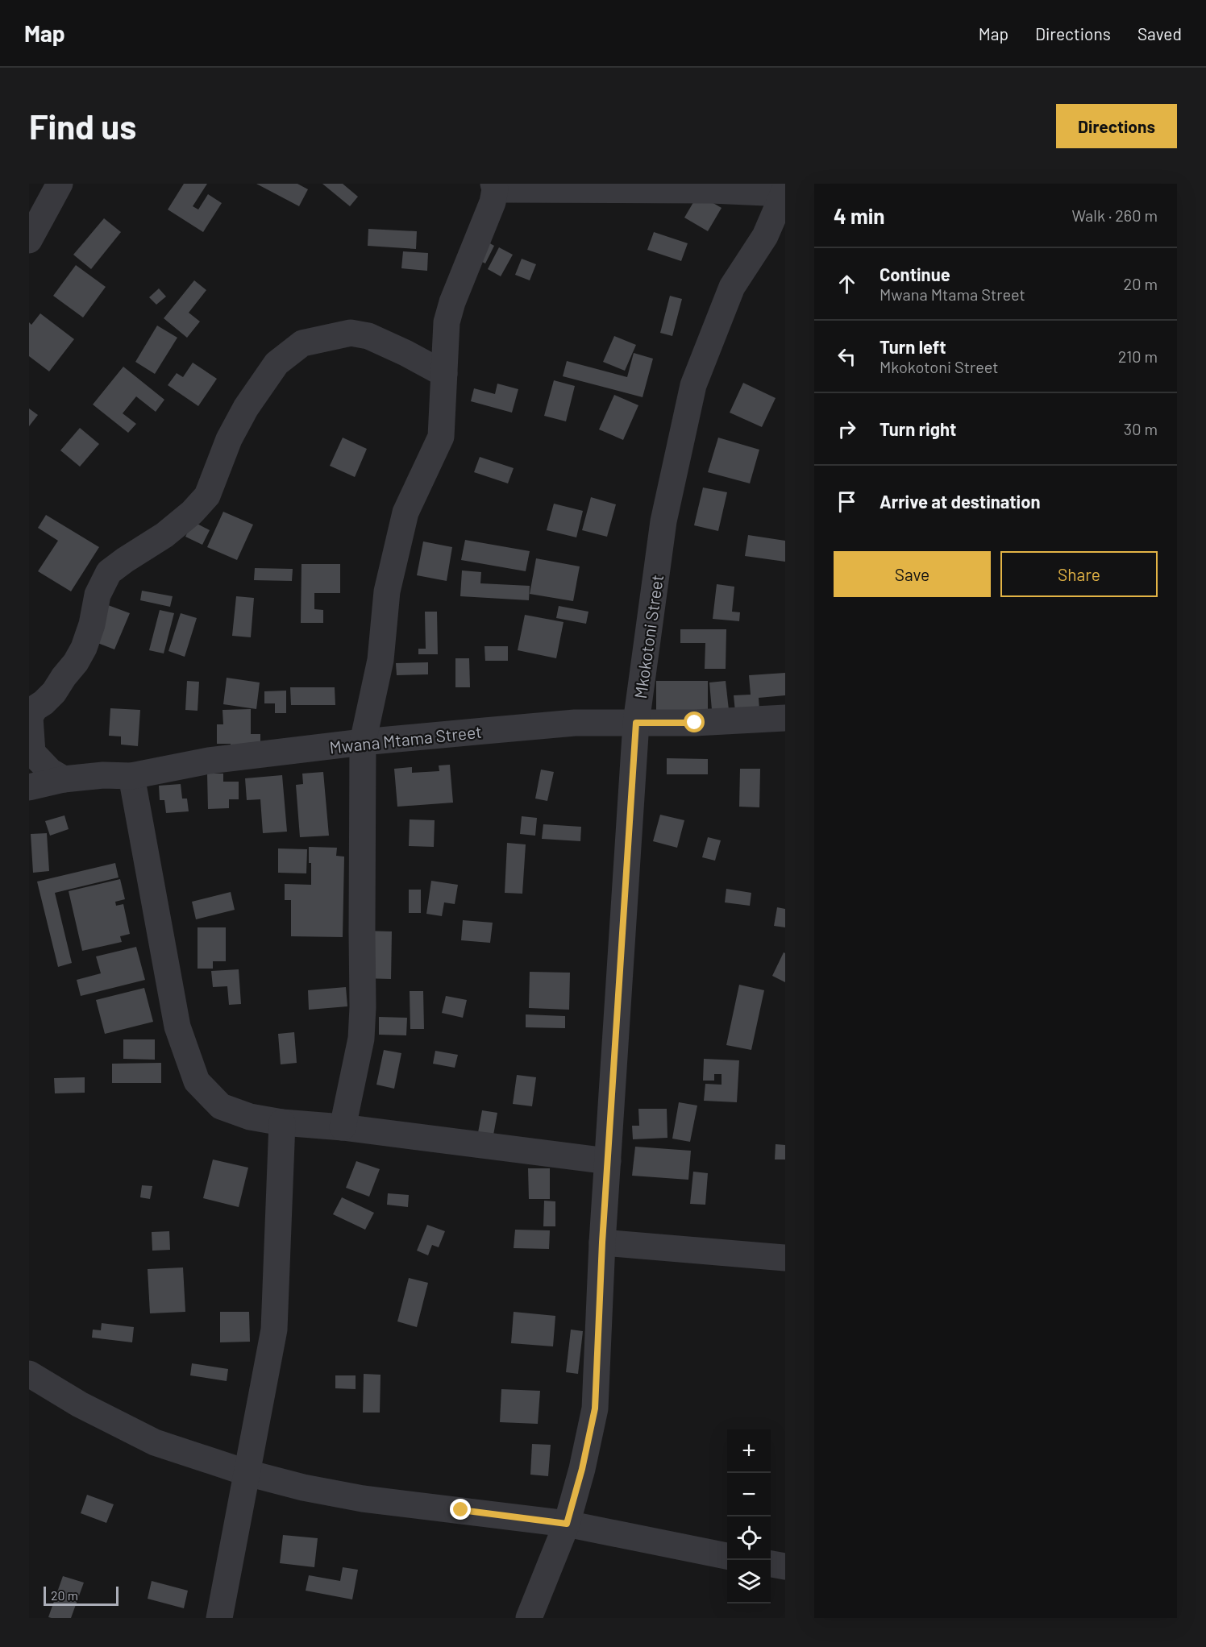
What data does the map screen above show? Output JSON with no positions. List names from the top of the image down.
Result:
{
  "streets": {
    "street": ["Mkokotoni Street", "Mwana Mtama Street"]
  },
  "crossings": [
    ["Mkokotoni Street", "Mwana Mtama Street"]
  ],
  "scale_bar": "20 m",
  "page": {
    "header": "Map",
    "nav": ["Map", "Directions", "Saved"],
    "buttons": [
      "Directions",
      ["Save", "Share"]
    ],
    "title": "Find us",
    "heading": ["4 min", "Walk · 260 m"],
    "list": [
      ["Continue", "Mwana Mtama Street", "20 m"],
      ["Turn left", "Mkokotoni Street", "210 m"],
      ["Turn right", "30 m"],
      "Arrive at destination"
    ],
    "map_buttons": ["+", "−"],
    "scale": "20 m"
  }
}
